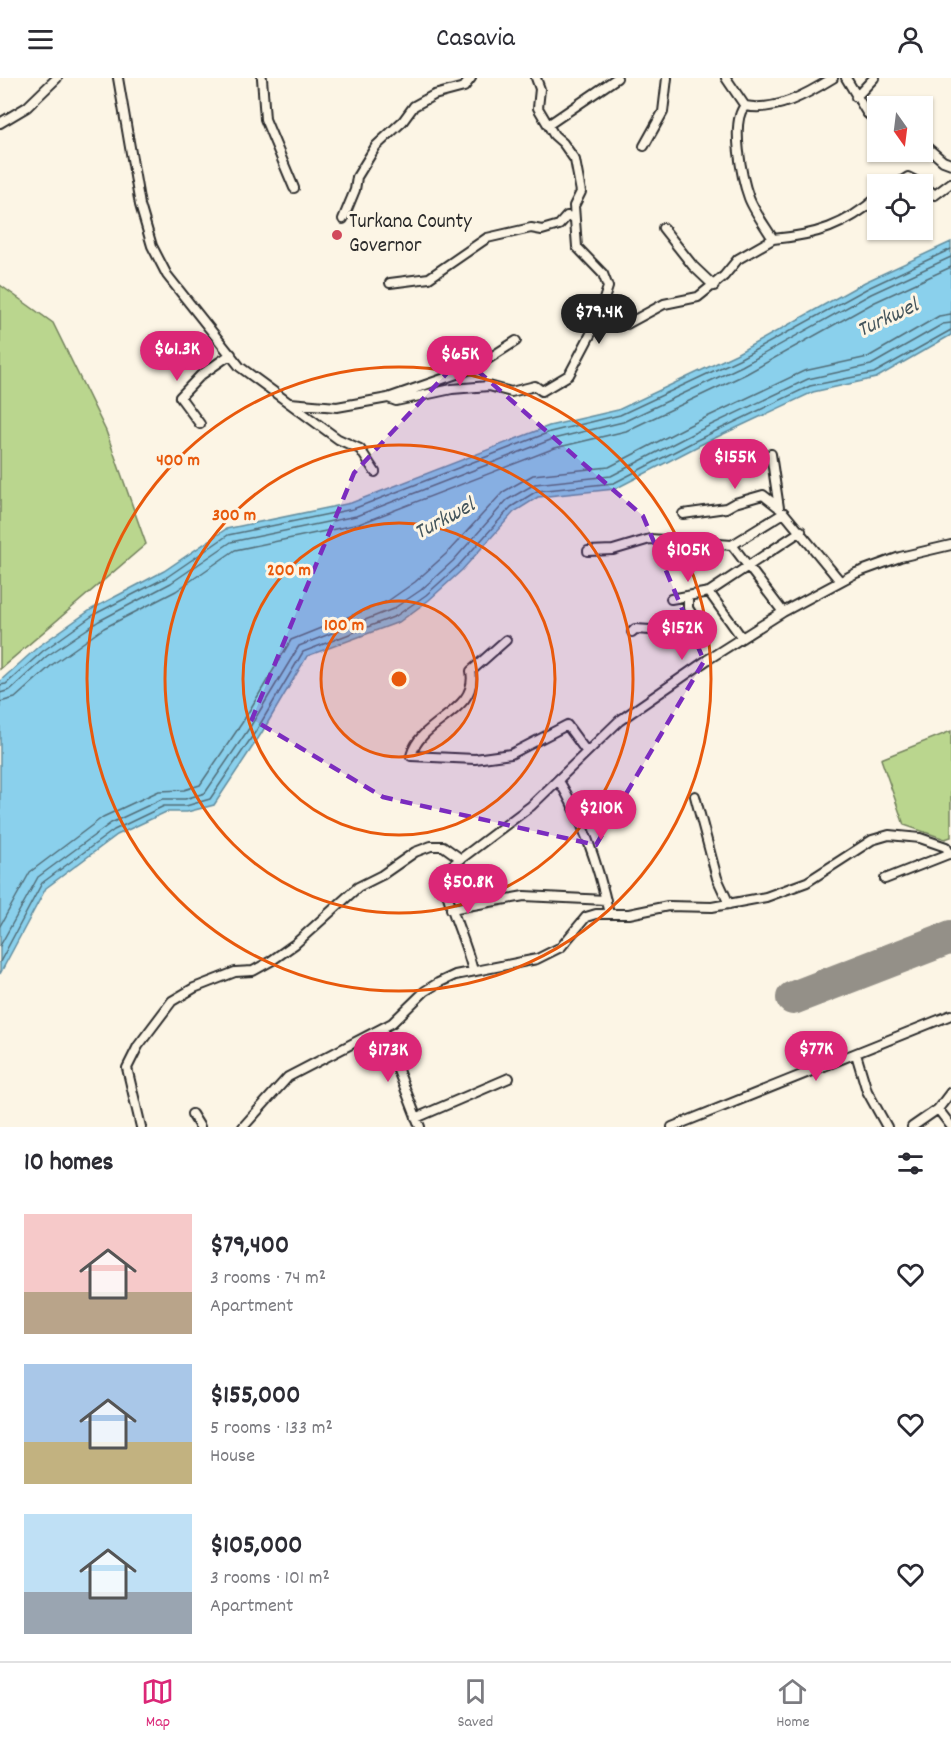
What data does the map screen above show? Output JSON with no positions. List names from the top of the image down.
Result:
{
  "water": ["Turkwel"],
  "places": ["Turkana County Governor"],
  "north": "bottom",
  "page": {
    "header": "Casavia",
    "price": [
      "$79.4K",
      "$61.3K",
      "$65K",
      "$155K",
      "$105K",
      "$152K",
      "$210K",
      "$50.8K",
      "$77K",
      "$173K"
    ],
    "heading": "10 homes",
    "list": [
      {
        "name": "$79,400",
        "note": "3 rooms · 74 m² · Apartment"
      },
      {
        "name": "$155,000",
        "note": "5 rooms · 133 m² · House"
      },
      {
        "name": "$105,000",
        "note": "3 rooms · 101 m² · Apartment"
      }
    ],
    "tabs": ["Map", "Saved", "Home"]
  },
  "rings": [
    "400 m",
    "300 m",
    "200 m",
    "100 m"
  ]
}
